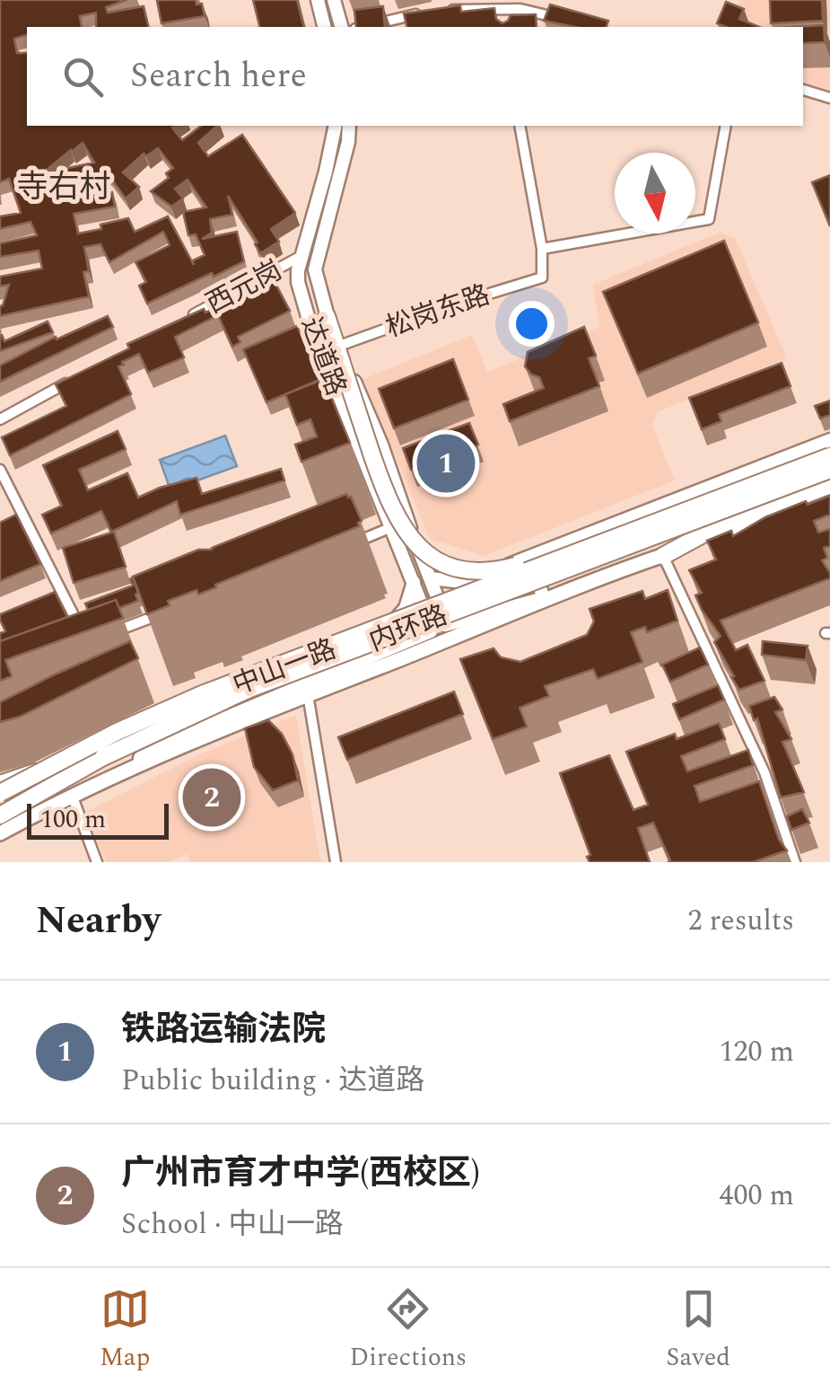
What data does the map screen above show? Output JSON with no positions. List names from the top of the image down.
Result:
{
  "streets": {
    "highway": ["内环路"],
    "main road": ["达道路", "中山一路"],
    "street": ["西元岗", "松岗东路"]
  },
  "crossings": [
    ["西元岗", "达道路"],
    ["松岗东路", "达道路"],
    ["达道路", "中山一路"],
    ["内环路", "中山一路"]
  ],
  "districts": ["寺右村"],
  "scale_bar": "100 m",
  "north": "bottom",
  "page": {
    "search": "Search here",
    "pins": ["1", "2"],
    "scale": "100 m",
    "heading": ["Nearby", "2 results"],
    "list": [
      {
        "mark": "1",
        "name": "铁路运输法院",
        "note": "Public building · 达道路",
        "value": "120 m"
      },
      {
        "mark": "2",
        "name": "广州市育才中学(西校区)",
        "note": "School · 中山一路",
        "value": "400 m"
      }
    ],
    "nav": ["Map", "Directions", "Saved"]
  }
}
